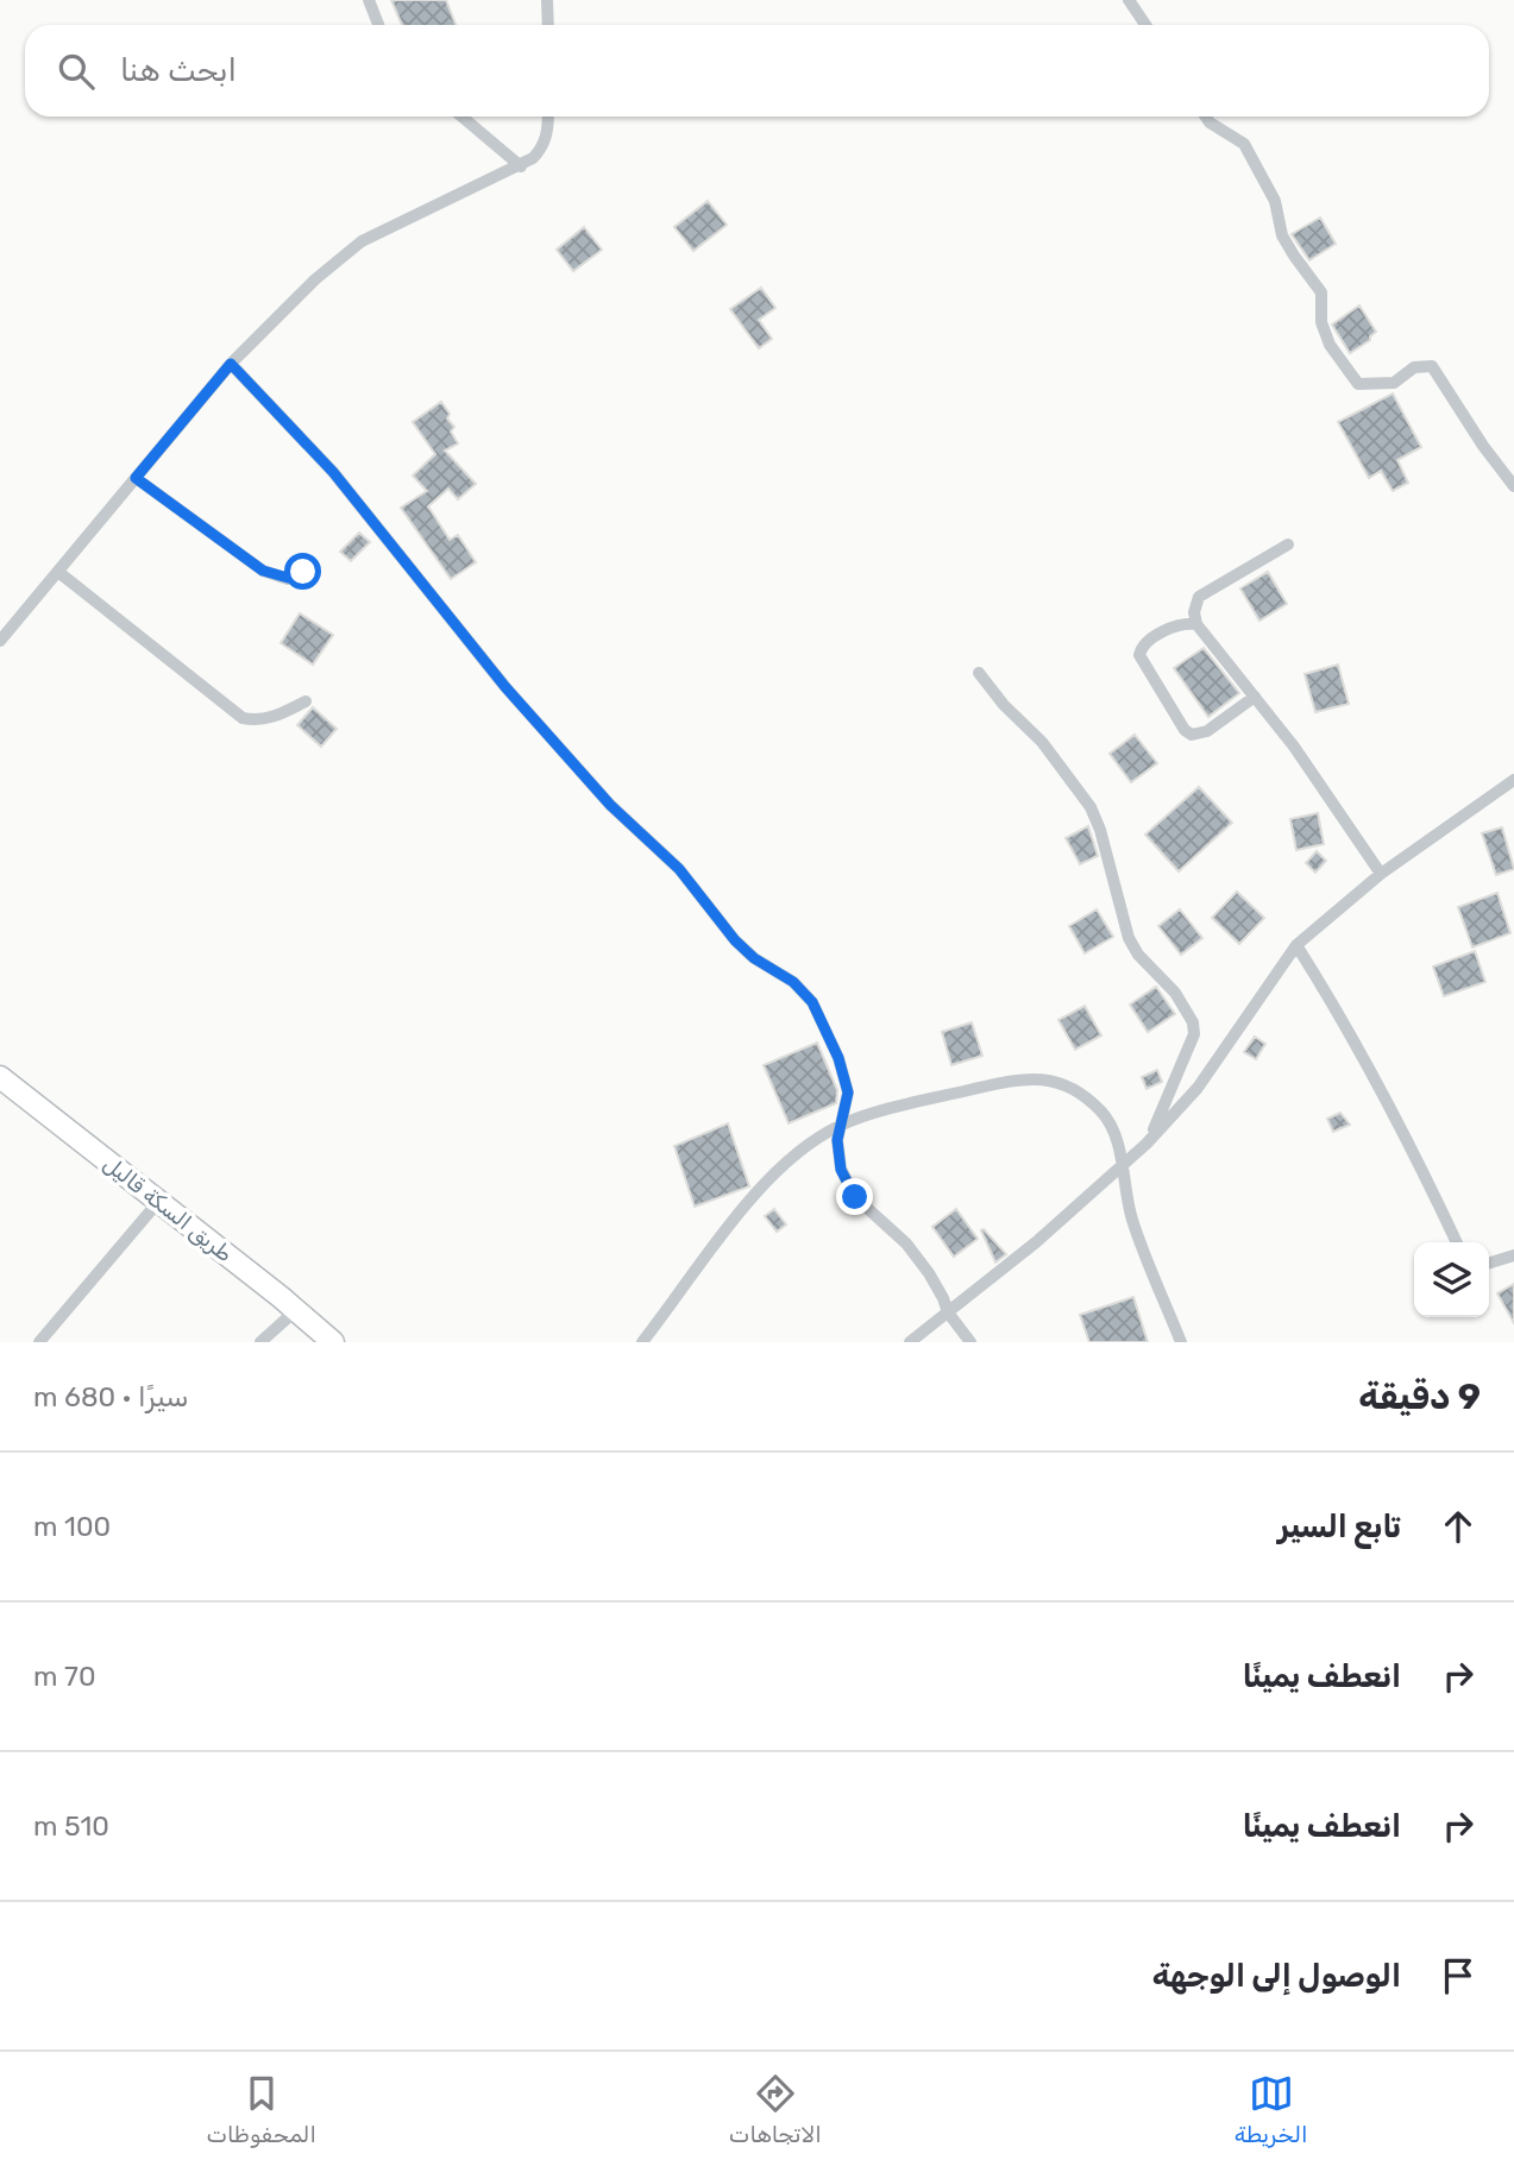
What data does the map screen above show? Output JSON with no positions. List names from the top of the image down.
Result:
{
  "streets": {
    "main road": ["طريق السكة قاليل"]
  },
  "page": {
    "search": "ابحث هنا",
    "heading": ["9 دقيقة", "سيرًا · 680 m"],
    "list": [
      ["تابع السير", "100 m"],
      ["انعطف يمينًا", "70 m"],
      ["انعطف يمينًا", "510 m"],
      "الوصول إلى الوجهة"
    ],
    "nav": ["الخريطة", "الاتجاهات", "المحفوظات"]
  }
}
